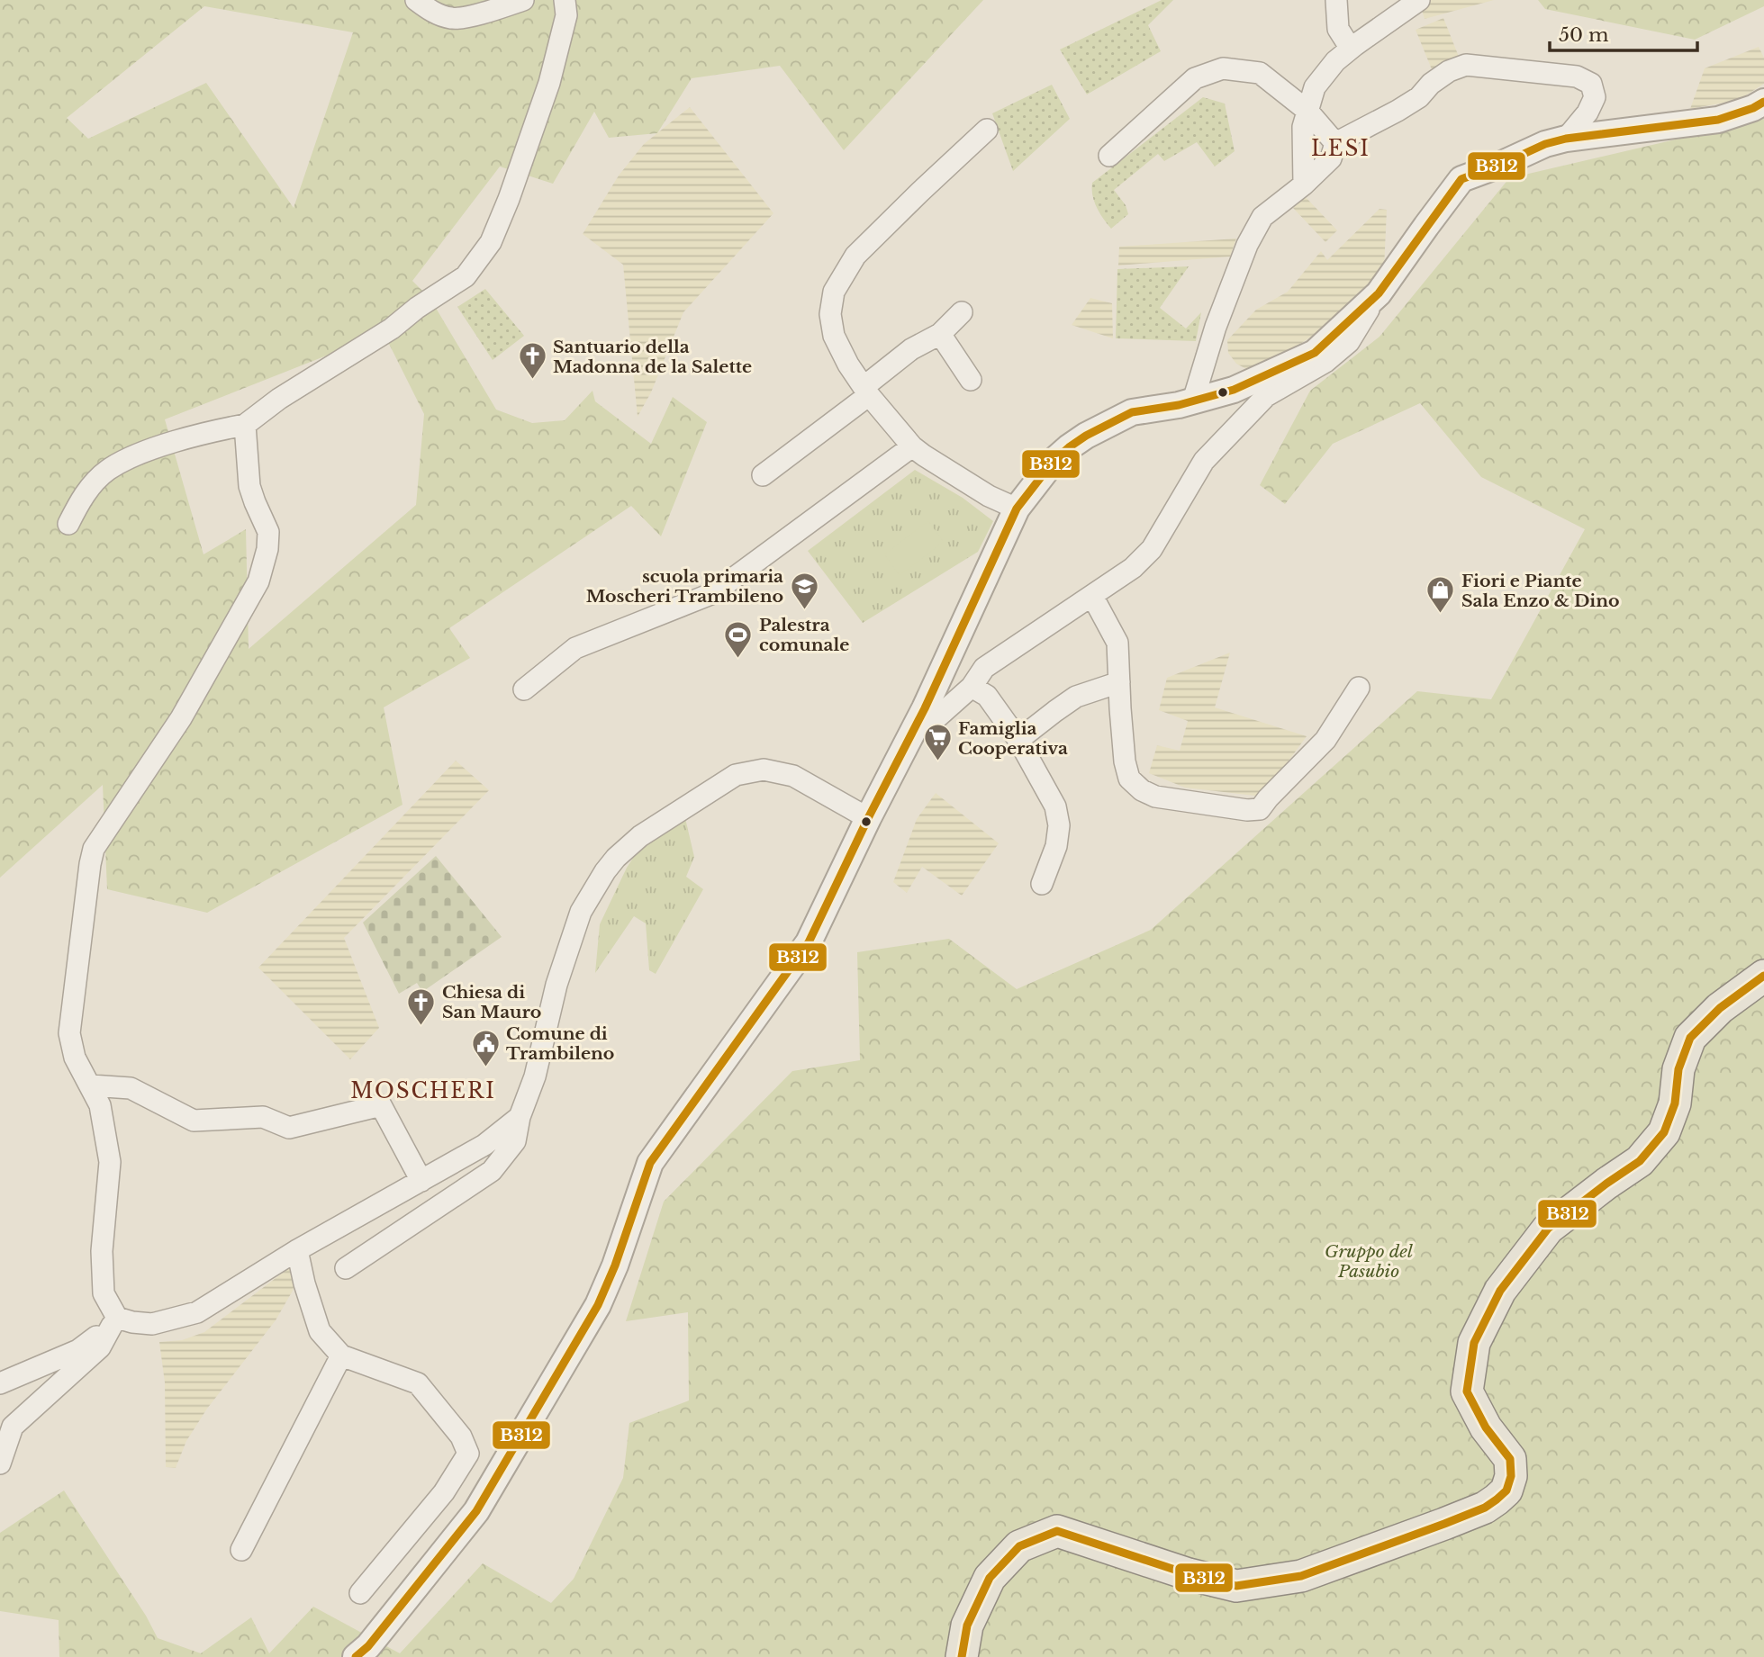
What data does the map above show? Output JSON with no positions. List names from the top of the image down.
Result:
{
  "districts": ["LESI", "MOSCHERI"],
  "parks": ["Gruppo del Pasubio"],
  "places": {
    "church": ["Santuario della Madonna de la Salette", "Chiesa di San Mauro"],
    "school or university": ["scuola primaria Moscheri Trambileno"],
    "shop": ["Fiori e Piante Sala Enzo & Dino"],
    "sports": ["Palestra comunale"],
    "supermarket": ["Famiglia Cooperativa"],
    "public building": ["Comune di Trambileno"]
  },
  "lines": ["transit line B312"],
  "scale_bar": "50 m"
}
